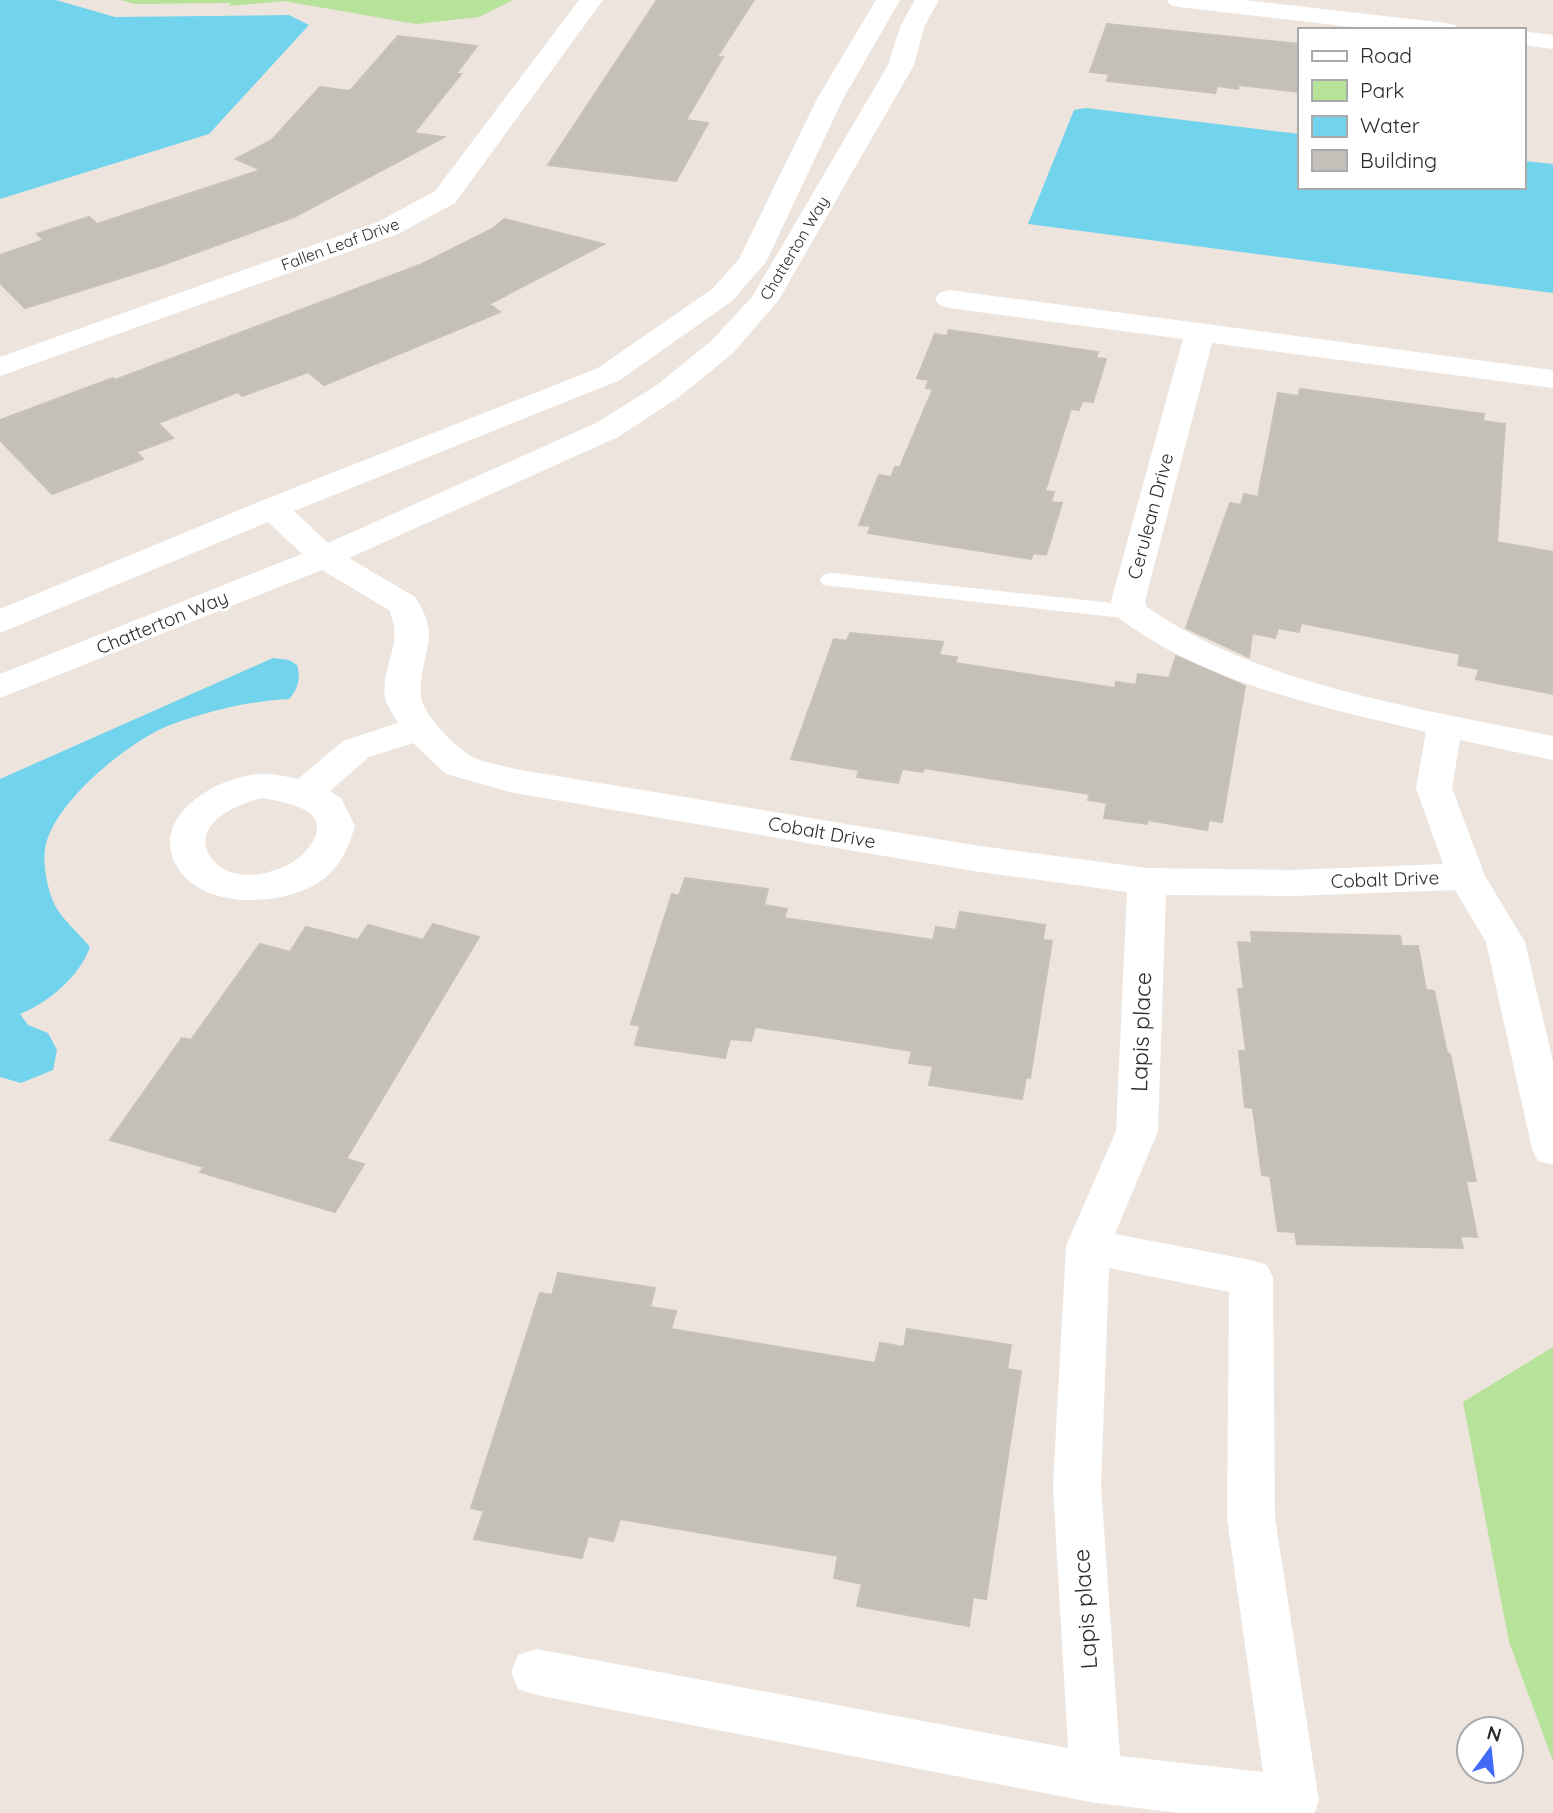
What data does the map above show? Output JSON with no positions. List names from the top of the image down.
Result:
{
  "streets": {
    "street": [
      "Fallen Leaf Drive",
      "Chatterton Way",
      "Cerulean Drive",
      "Cobalt Drive",
      "Lapis place"
    ]
  },
  "crossings": [
    ["Chatterton Way", "Cobalt Drive"],
    ["Cobalt Drive", "Lapis place"]
  ],
  "legend": [
    "Road",
    "Park",
    "Water",
    "Building"
  ],
  "north": "top"
}
